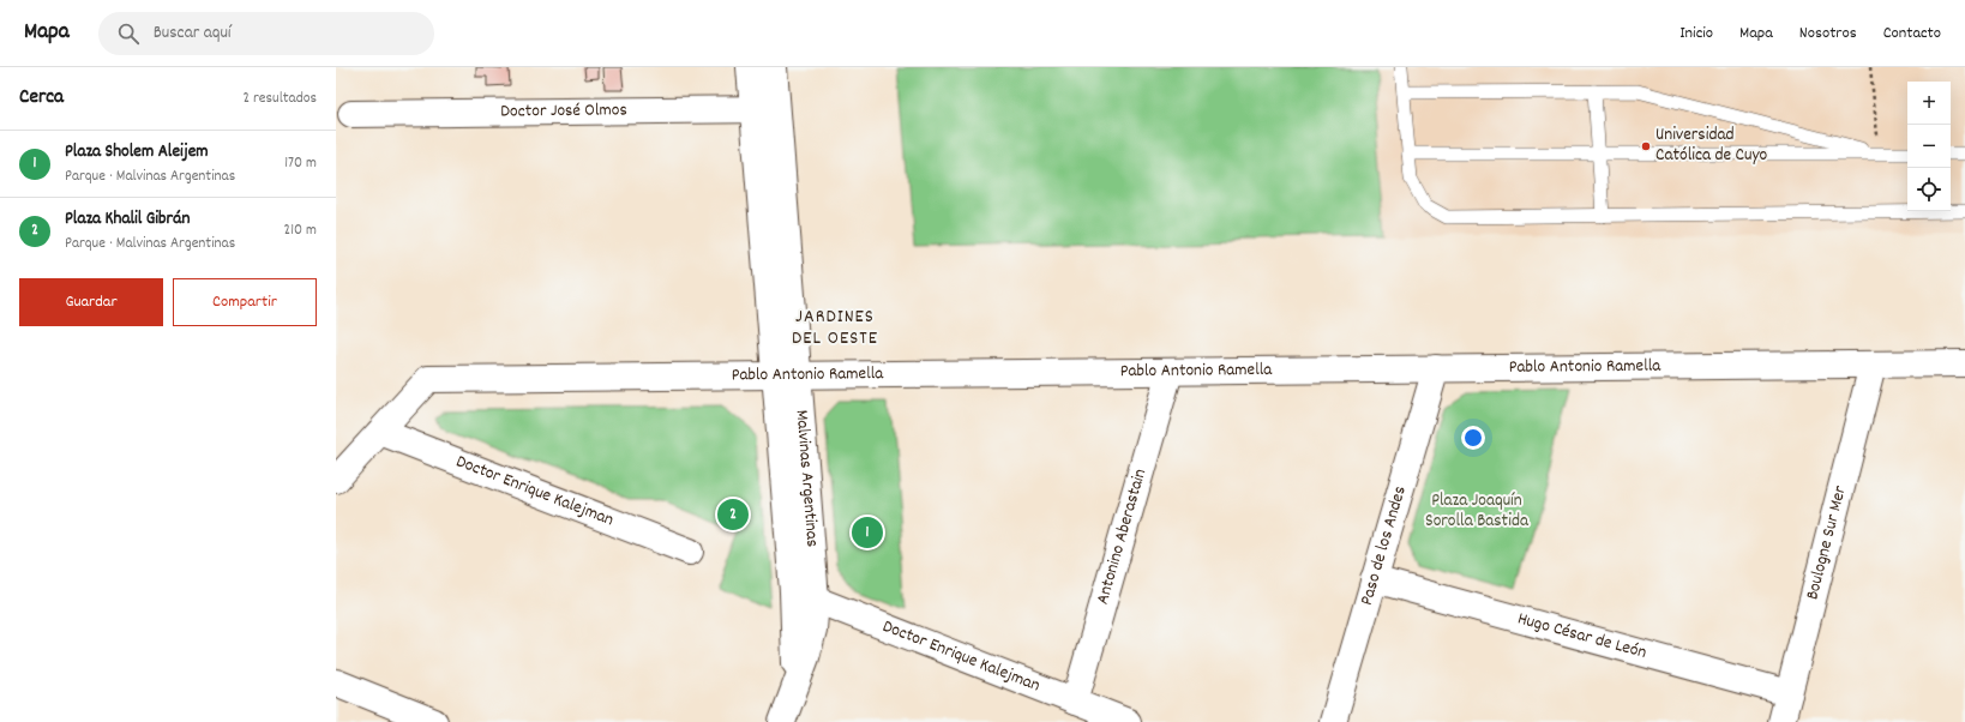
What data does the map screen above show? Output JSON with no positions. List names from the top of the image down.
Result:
{
  "streets": {
    "street": [
      "Doctor José Olmos",
      "Pablo Antonio Ramella",
      "Malvinas Argentinas",
      "Doctor Enrique Kalejman",
      "Antonino Aberastain",
      "Boulogne Sur Mer",
      "Paso de los Andes",
      "Hugo César de León"
    ]
  },
  "crossings": [
    ["Doctor José Olmos", "Malvinas Argentinas"],
    ["Pablo Antonio Ramella", "Malvinas Argentinas"],
    ["Pablo Antonio Ramella", "Doctor Enrique Kalejman"],
    ["Pablo Antonio Ramella", "Antonino Aberastain"],
    ["Pablo Antonio Ramella", "Boulogne Sur Mer"],
    ["Pablo Antonio Ramella", "Paso de los Andes"],
    ["Malvinas Argentinas", "Doctor Enrique Kalejman"],
    ["Doctor Enrique Kalejman", "Antonino Aberastain"],
    ["Boulogne Sur Mer", "Hugo César de León"],
    ["Paso de los Andes", "Hugo César de León"]
  ],
  "districts": ["JARDINES DEL OESTE"],
  "parks": ["Plaza Joaquín Sorolla Bastida"],
  "places": ["Universidad Católica de Cuyo"],
  "page": {
    "header": "Mapa",
    "search": "Buscar aquí",
    "nav": [
      "Inicio",
      "Mapa",
      "Nosotros",
      "Contacto"
    ],
    "heading": ["Cerca", "2 resultados"],
    "map_buttons": ["+", "−"],
    "list": [
      {
        "mark": "1",
        "name": "Plaza Sholem Aleijem",
        "note": "Parque · Malvinas Argentinas",
        "value": "170 m"
      },
      {
        "mark": "2",
        "name": "Plaza Khalil Gibrán",
        "note": "Parque · Malvinas Argentinas",
        "value": "210 m"
      }
    ],
    "buttons": ["Guardar", "Compartir"],
    "pins": ["2", "1"]
  }
}
